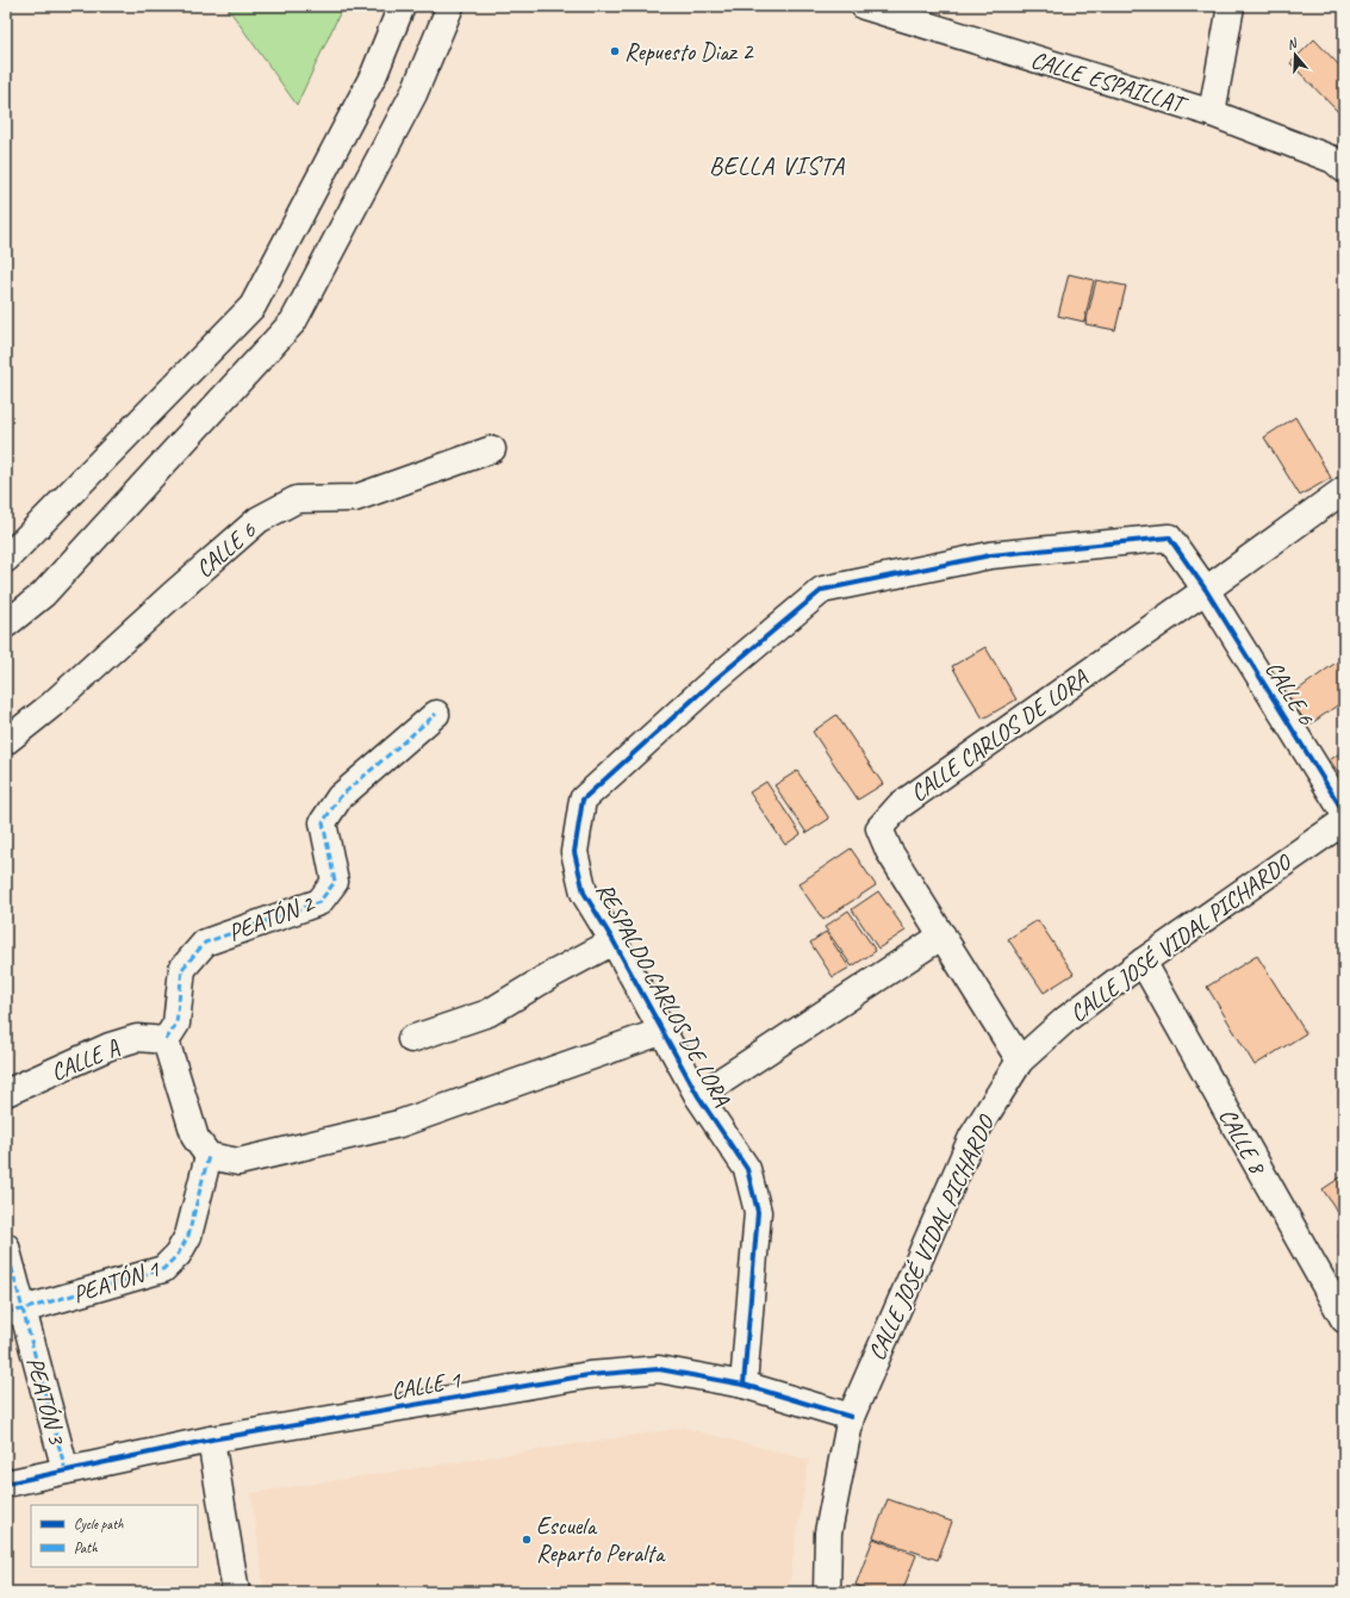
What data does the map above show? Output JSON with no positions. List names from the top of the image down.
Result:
{
  "streets": {
    "street": [
      "CALLE ESPAILLAT",
      "CALLE 6",
      "CALLE CARLOS DE LORA",
      "PEATÓN 2",
      "CALLE JOSÉ VIDAL PICHARDO",
      "RESPALDO CARLOS DE LORA",
      "CALLE A",
      "CALLE 8",
      "PEATÓN 1",
      "CALLE 1",
      "PEATÓN 3"
    ]
  },
  "crossings": [
    ["CALLE 6", "CALLE CARLOS DE LORA"],
    ["CALLE 6", "RESPALDO CARLOS DE LORA"],
    ["CALLE CARLOS DE LORA", "CALLE JOSÉ VIDAL PICHARDO"],
    ["CALLE CARLOS DE LORA", "RESPALDO CARLOS DE LORA"],
    ["PEATÓN 2", "CALLE A"],
    ["CALLE JOSÉ VIDAL PICHARDO", "CALLE 8"],
    ["CALLE JOSÉ VIDAL PICHARDO", "CALLE 1"],
    ["RESPALDO CARLOS DE LORA", "CALLE 1"],
    ["PEATÓN 1", "PEATÓN 3"],
    ["CALLE 1", "PEATÓN 3"]
  ],
  "districts": ["BELLA VISTA"],
  "places": ["Repuesto Diaz 2", "Escuela Reparto Peralta"],
  "legend": ["Cycle path", "Path"],
  "north": "top"
}
